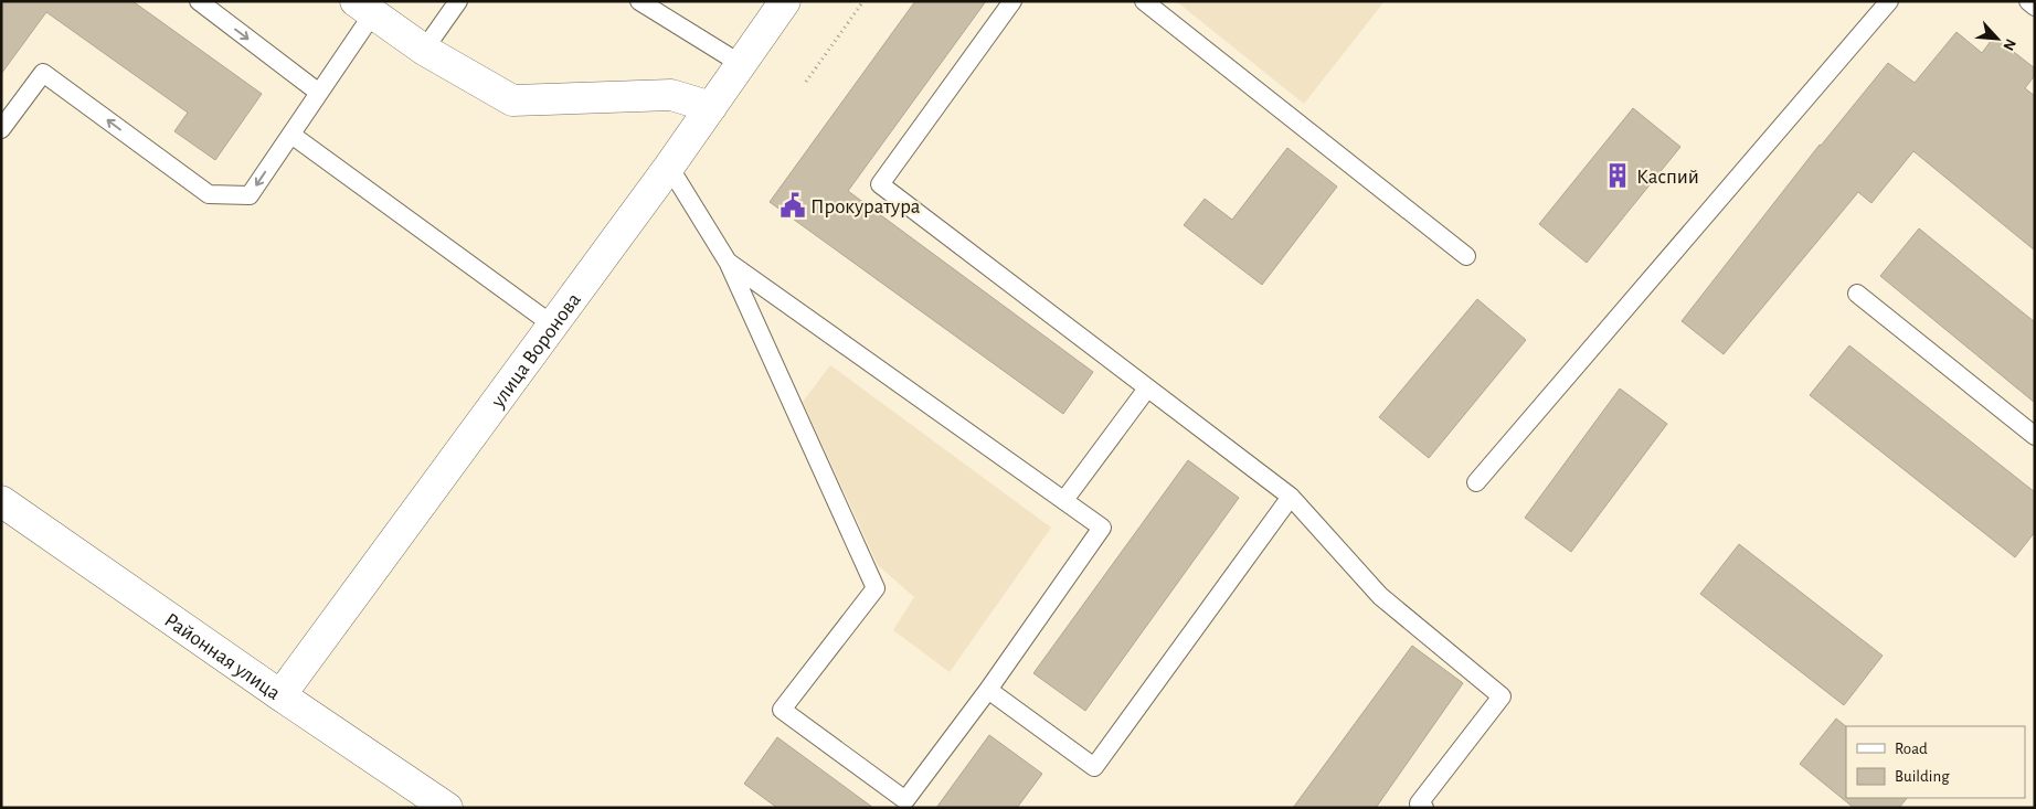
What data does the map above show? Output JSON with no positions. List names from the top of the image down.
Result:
{
  "streets": {
    "street": ["улица Воронова", "Районная улица"]
  },
  "crossings": [
    ["улица Воронова", "Районная улица"]
  ],
  "places": {
    "building": ["Каспий"],
    "public building": ["Прокуратура"]
  },
  "legend": ["Road", "Building"],
  "north": "bottom right"
}
